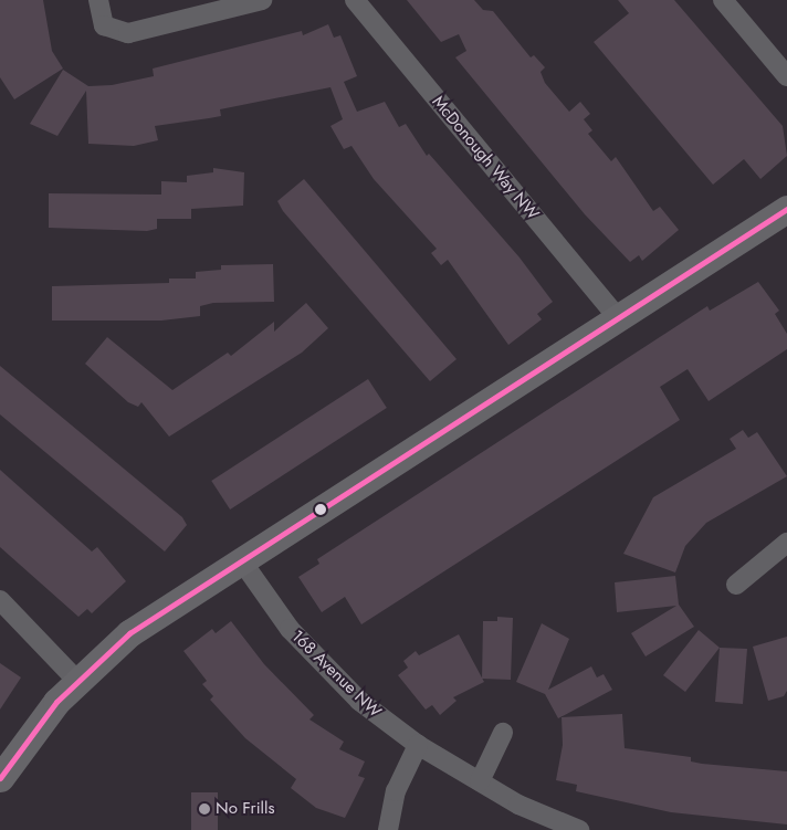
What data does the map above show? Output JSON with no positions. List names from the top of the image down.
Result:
{
  "streets": {
    "street": ["McDonough Way NW", "168 Avenue NW"]
  },
  "places": ["No Frills"]
}
